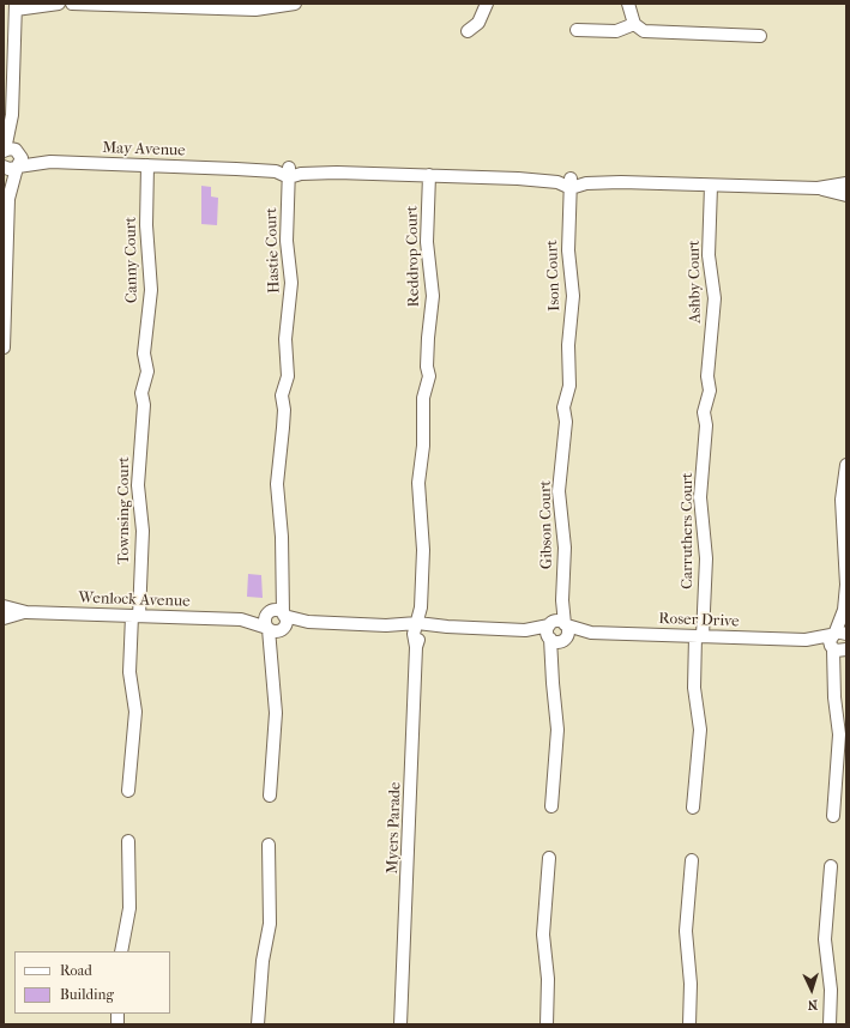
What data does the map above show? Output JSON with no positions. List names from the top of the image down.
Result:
{
  "streets": {
    "street": [
      "May Avenue",
      "Hastie Court",
      "Reddrop Court",
      "Canny Court",
      "Ison Court",
      "Ashby Court",
      "Townsing Court",
      "Gibson Court",
      "Carruthers Court",
      "Wenlock Avenue",
      "Roser Drive",
      "Myers Parade"
    ]
  },
  "crossings": [
    ["May Avenue", "Hastie Court"],
    ["May Avenue", "Reddrop Court"],
    ["May Avenue", "Canny Court"],
    ["May Avenue", "Ison Court"],
    ["May Avenue", "Ashby Court"],
    ["Hastie Court", "Wenlock Avenue"],
    ["Reddrop Court", "Myers Parade"],
    ["Canny Court", "Townsing Court"],
    ["Ison Court", "Gibson Court"],
    ["Ashby Court", "Carruthers Court"],
    ["Townsing Court", "Wenlock Avenue"],
    ["Gibson Court", "Roser Drive"],
    ["Carruthers Court", "Roser Drive"],
    ["Wenlock Avenue", "Roser Drive"],
    ["Wenlock Avenue", "Myers Parade"],
    ["Roser Drive", "Myers Parade"]
  ],
  "legend": ["Road", "Building"],
  "north": "bottom"
}
